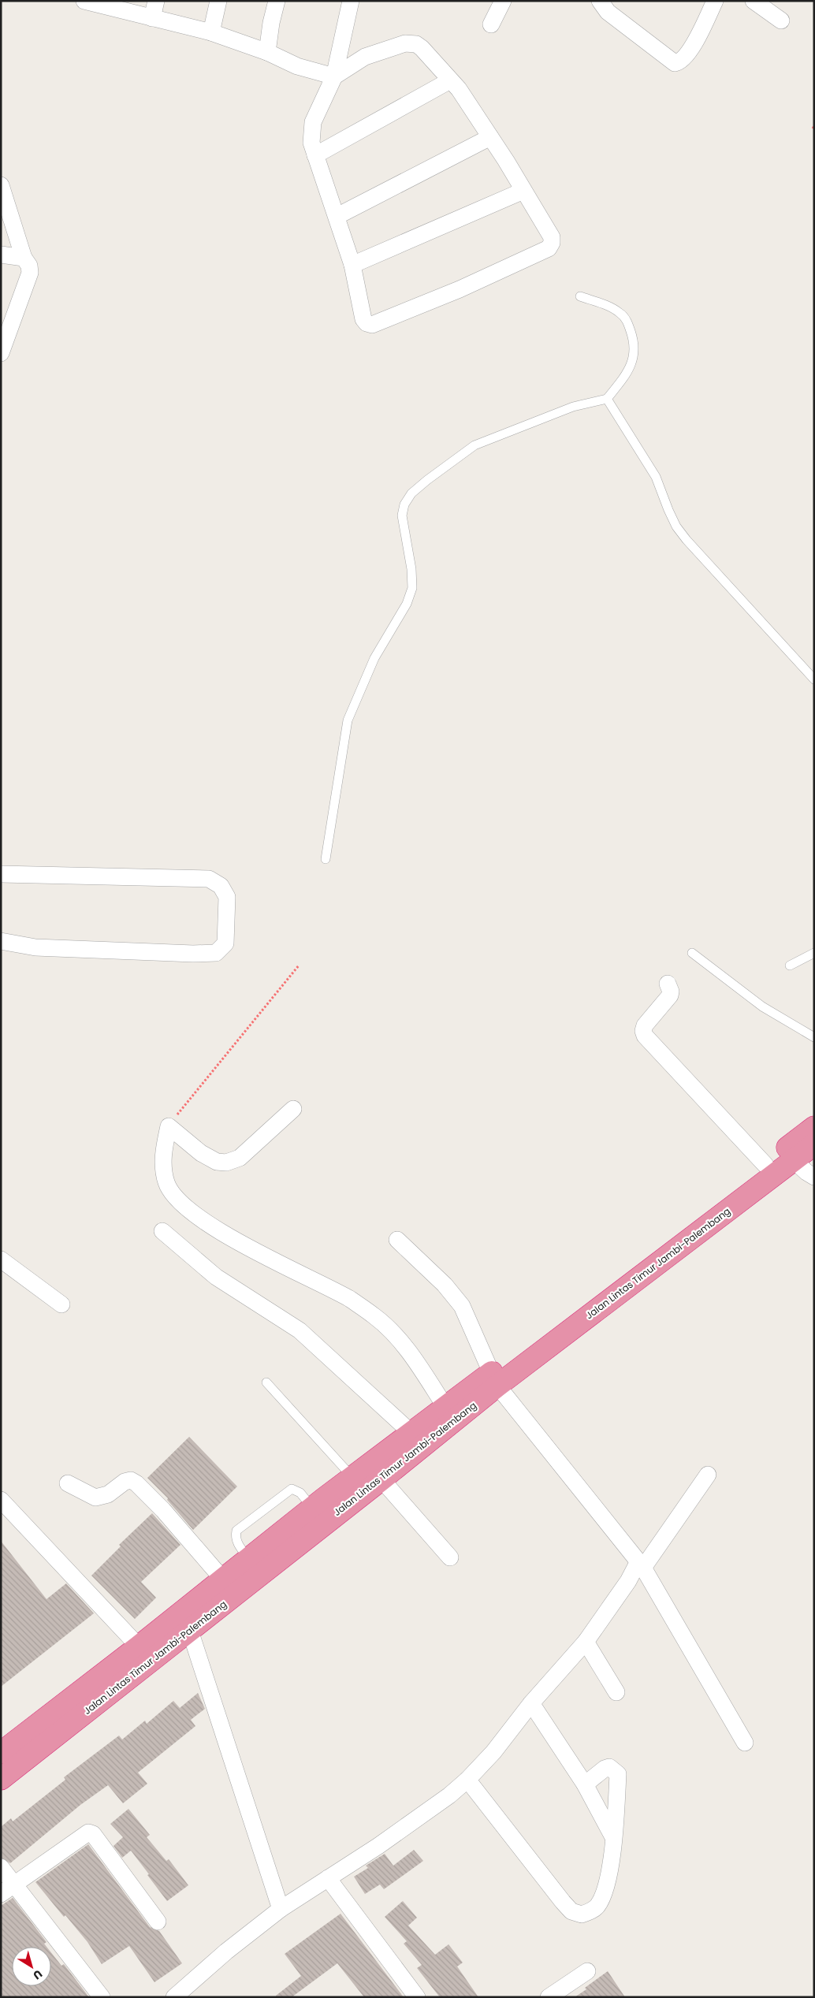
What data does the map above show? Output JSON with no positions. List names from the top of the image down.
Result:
{
  "streets": {
    "highway": ["Jalan Lintas Timur Jambi-Palembang"]
  },
  "north": "bottom right"
}
